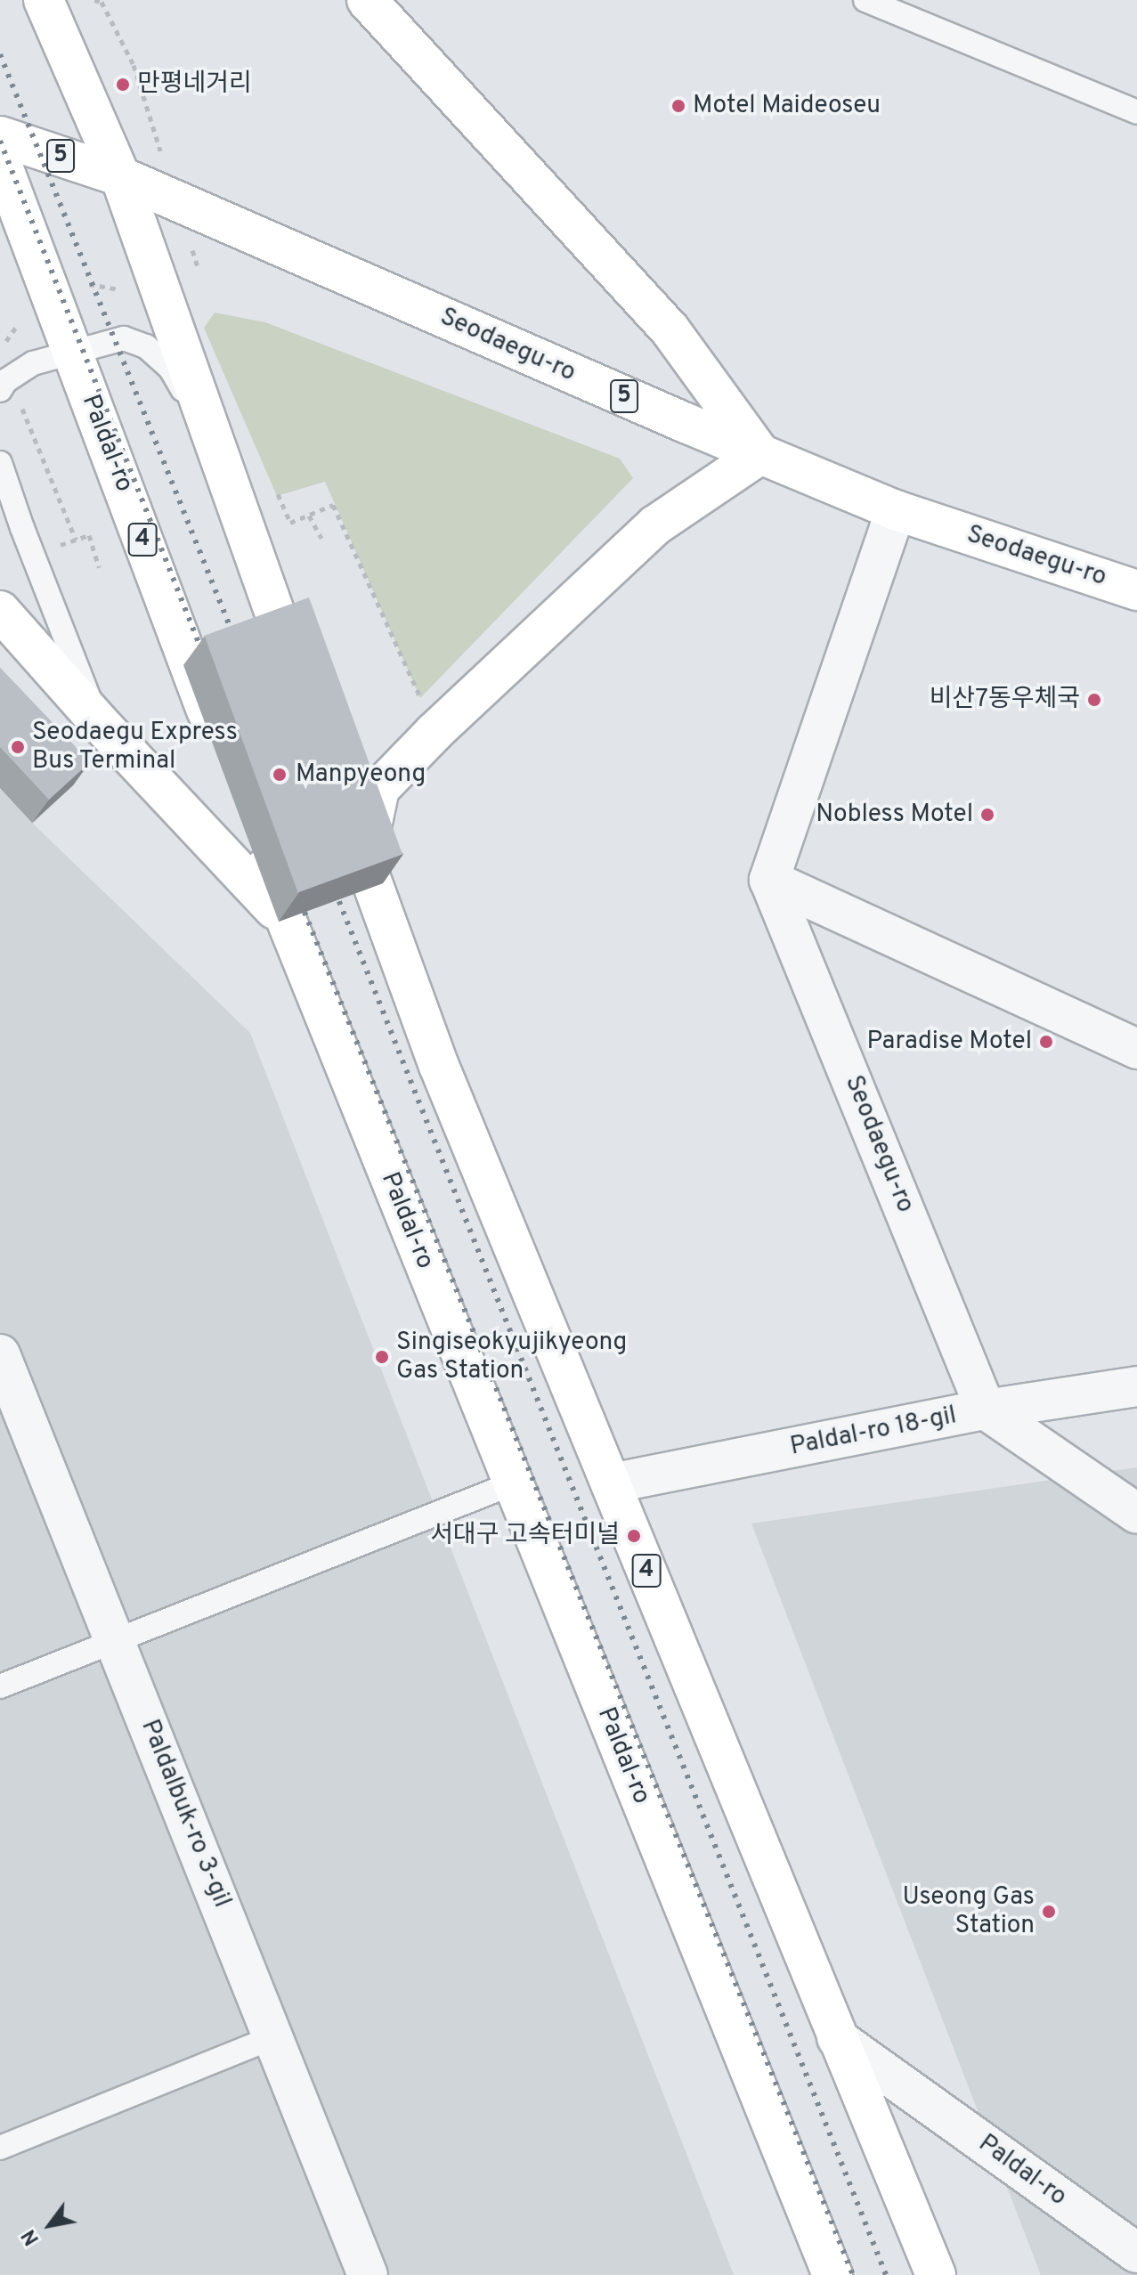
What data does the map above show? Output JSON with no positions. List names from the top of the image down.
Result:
{
  "streets": {
    "main road": [
      "5",
      "Seodaegu-ro",
      "Paldal-ro",
      "4"
    ],
    "street": ["Paldal-ro 18-gil", "Paldalbuk-ro 3-gil"]
  },
  "crossings": [
    ["5", "Seodaegu-ro"],
    ["Seodaegu-ro", "Paldal-ro 18-gil"],
    ["Paldal-ro", "4"],
    ["4", "Paldal-ro 18-gil"]
  ],
  "places": [
    "만평네거리",
    "Motel Maideoseu",
    "비산7동우체국",
    "Seodaegu Express Bus Terminal",
    "Manpyeong",
    "Nobless Motel",
    "Paradise Motel",
    "Singiseokyujikyeong Gas Station",
    "서대구 고속터미널",
    "Useong Gas Station"
  ],
  "north": "bottom left"
}
